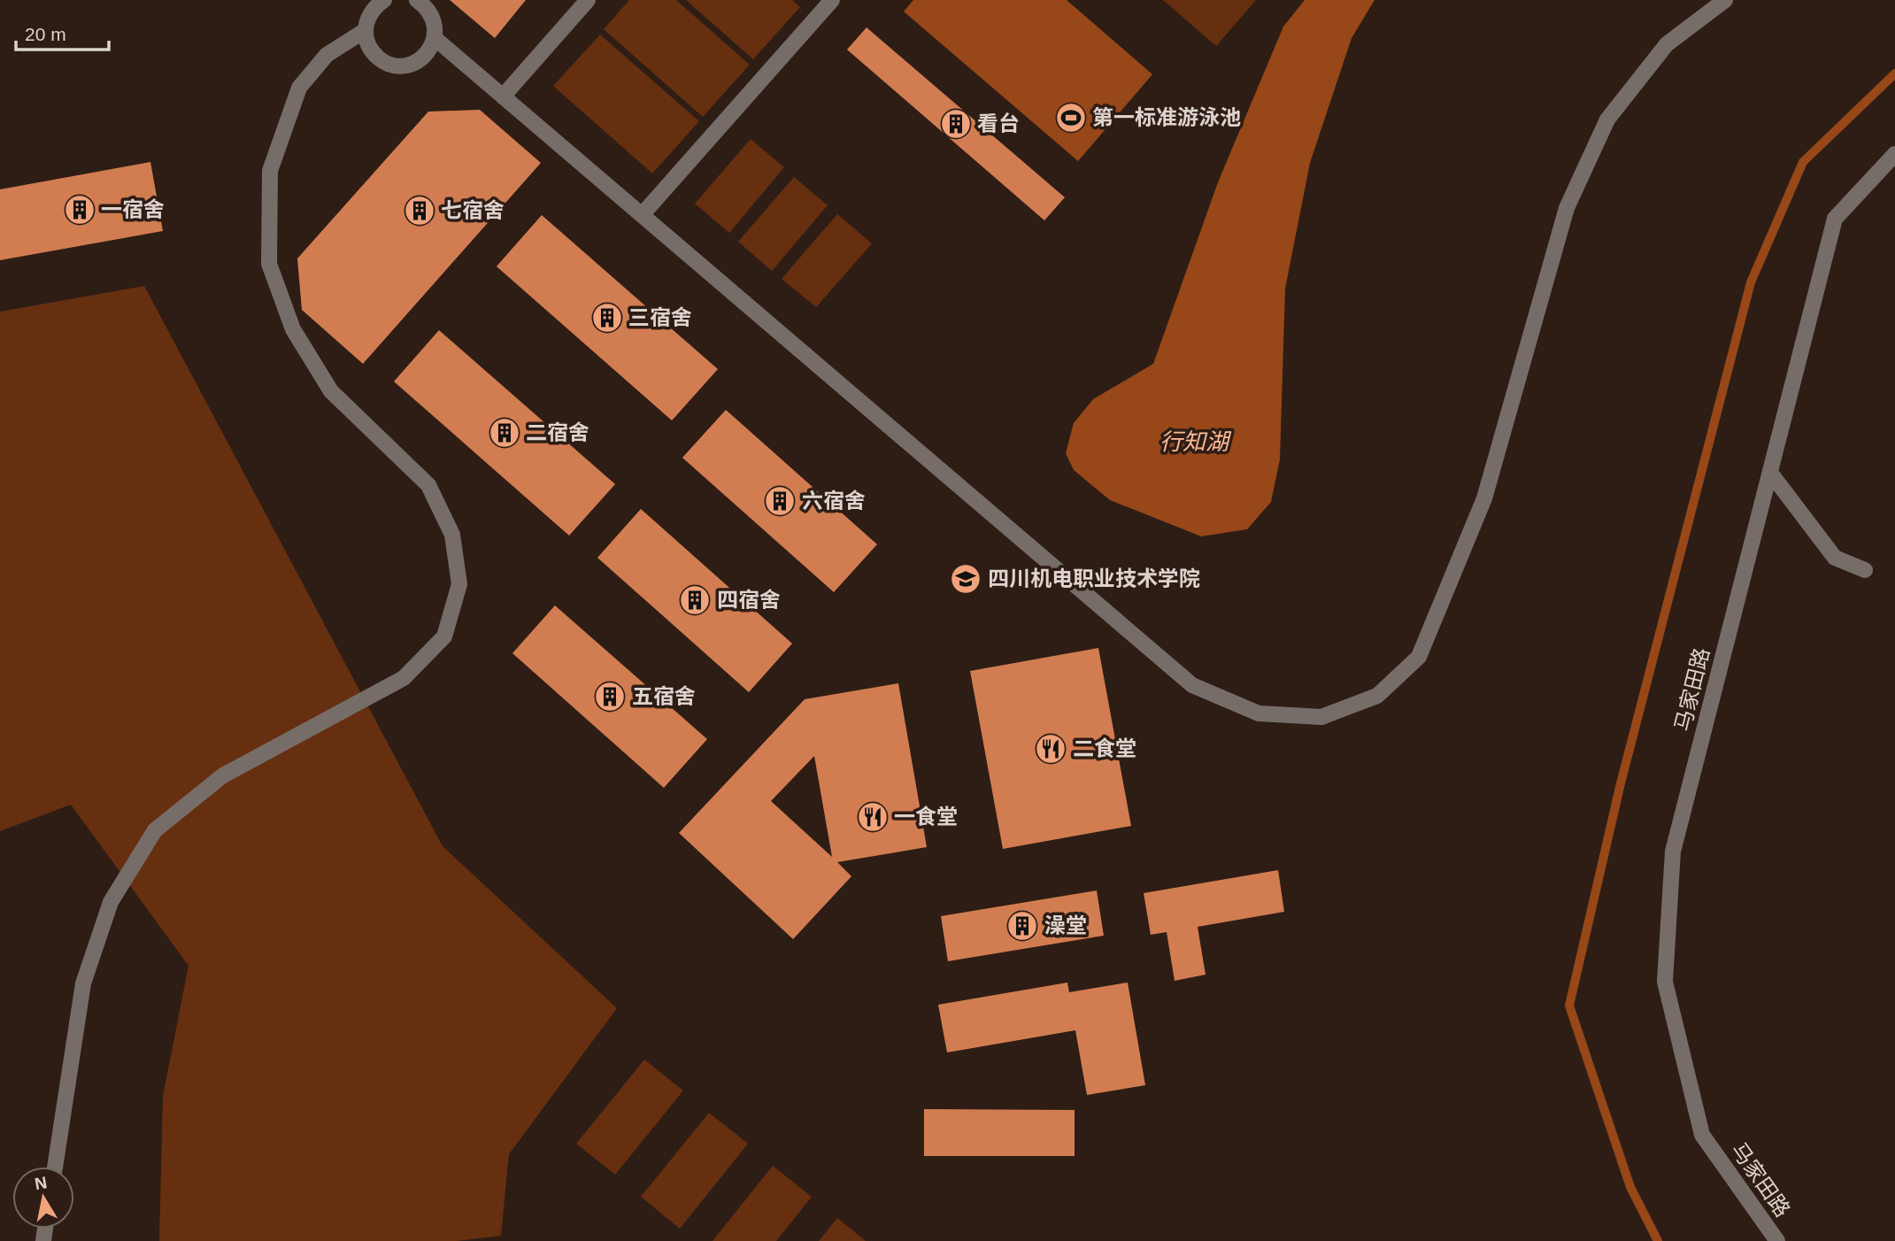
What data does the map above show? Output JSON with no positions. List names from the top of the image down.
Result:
{
  "streets": {
    "street": ["马家田路"]
  },
  "water": ["行知湖"],
  "places": {
    "sports": ["第一标准游泳池"],
    "building": [
      "看台",
      "一宿舍",
      "七宿舍",
      "三宿舍",
      "二宿舍",
      "六宿舍",
      "四宿舍",
      "五宿舍",
      "澡堂"
    ],
    "school or university": ["四川机电职业技术学院"],
    "restaurant": ["二食堂", "一食堂"]
  },
  "scale_bar": "20 m",
  "north": "top"
}
